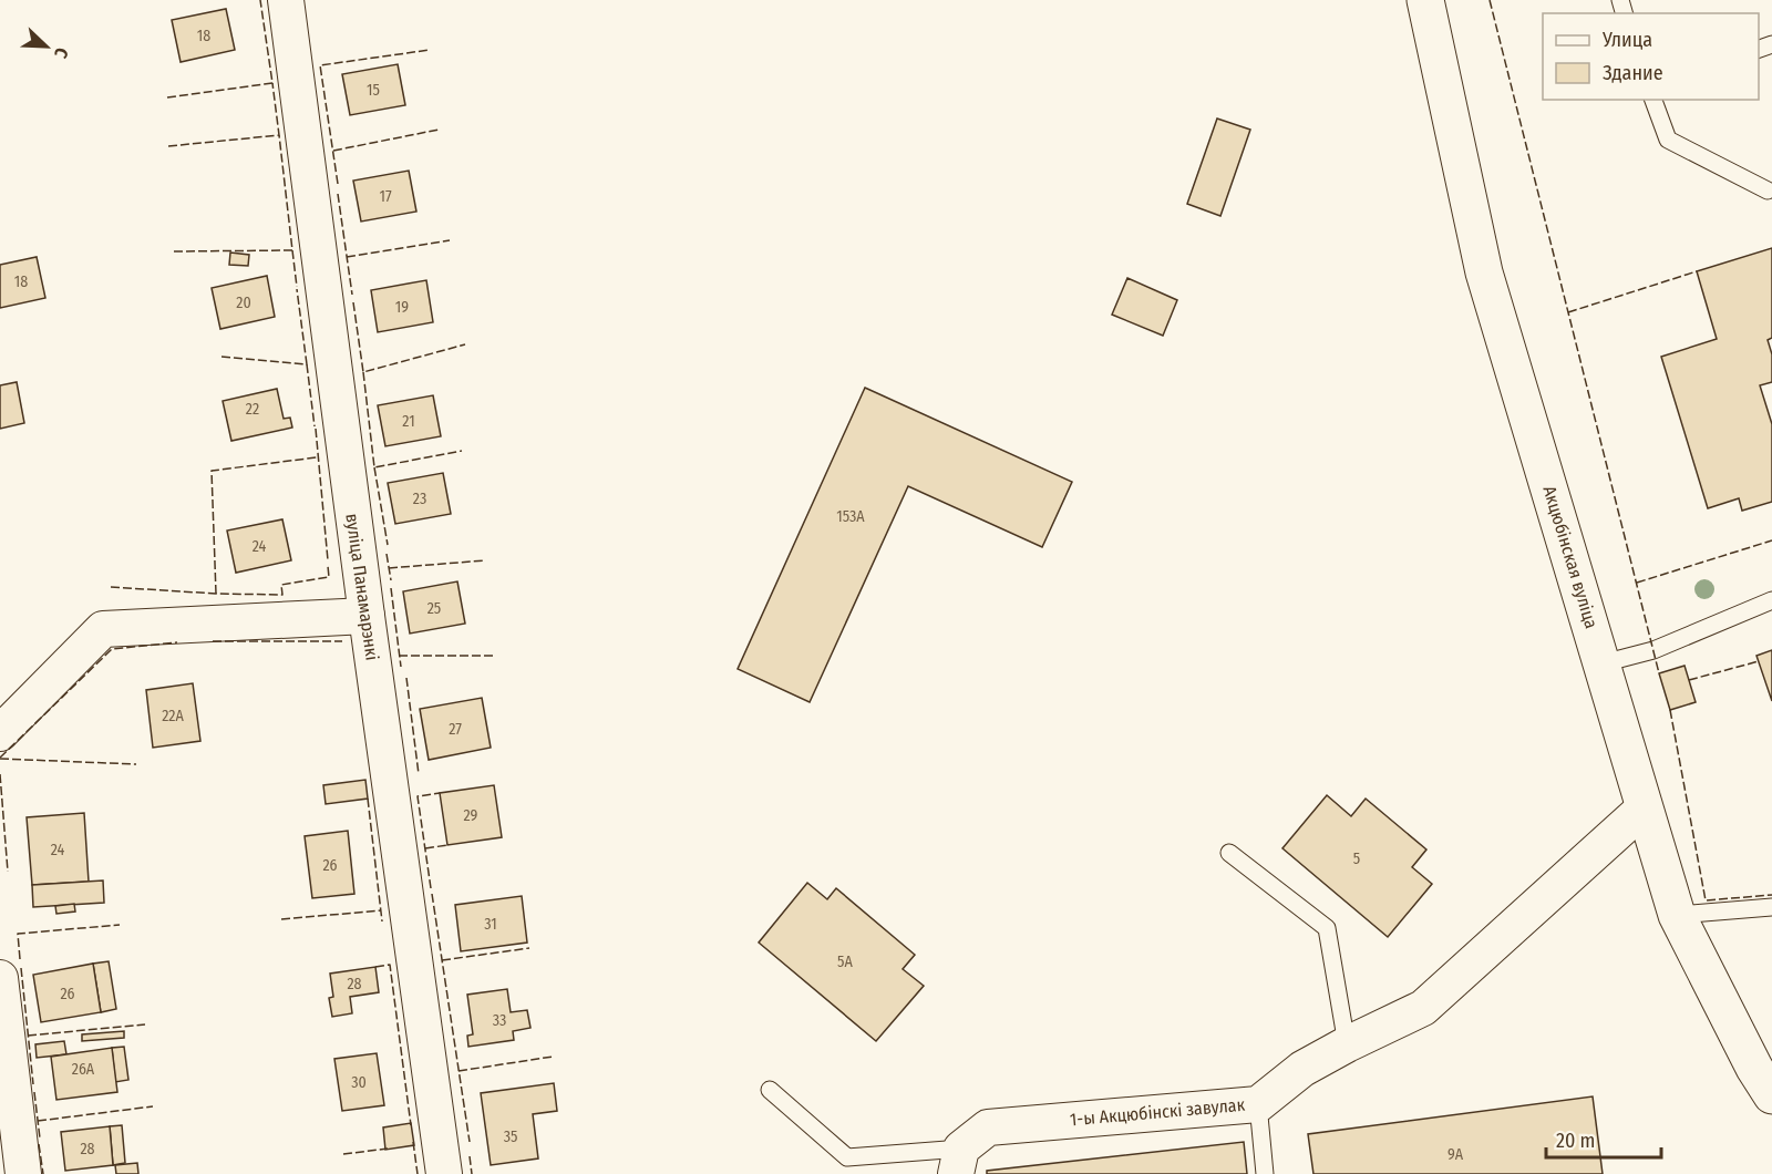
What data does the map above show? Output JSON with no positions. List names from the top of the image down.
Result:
{
  "streets": {
    "street": ["Акцюбінская вуліца", "вуліца Панамарэнкі", "1-ы Акцюбінскі завулак"]
  },
  "crossings": [
    ["Акцюбінская вуліца", "1-ы Акцюбінскі завулак"]
  ],
  "house_numbers": [
    "18",
    "15",
    "17",
    "18",
    "20",
    "19",
    "22",
    "21",
    "23",
    "153А",
    "24",
    "25",
    "22А",
    "27",
    "29",
    "24",
    "5",
    "26",
    "31",
    "5А",
    "28",
    "26",
    "33",
    "26А",
    "30",
    "35",
    "28",
    "9А"
  ],
  "legend": ["Улица", "Здание"],
  "scale_bar": "20 m",
  "north": "bottom right"
}
